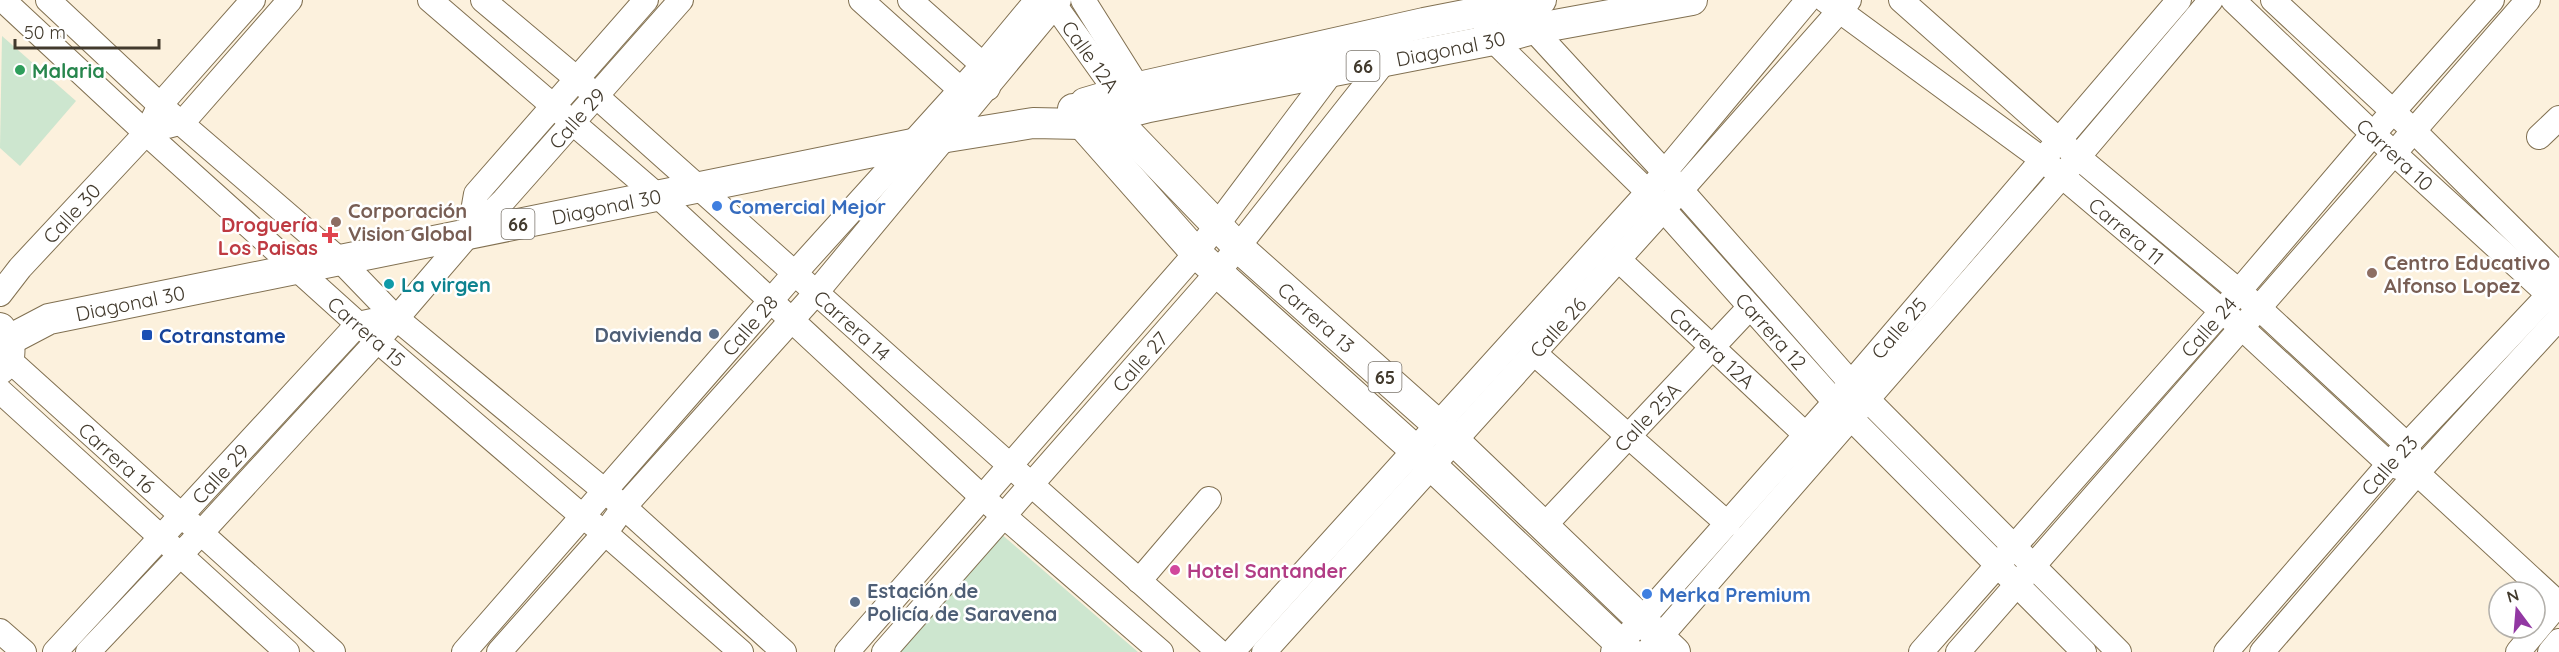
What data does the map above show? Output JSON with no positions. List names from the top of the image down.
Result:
{
  "streets": {
    "main road": [
      "Diagonal 30",
      "66",
      "Carrera 13",
      "65"
    ],
    "street": [
      "Calle 12A",
      "Calle 29",
      "Carrera 10",
      "Calle 30",
      "Carrera 11",
      "Calle 28",
      "Carrera 14",
      "Calle 26",
      "Calle 24",
      "Calle 25",
      "Carrera 15",
      "Carrera 12",
      "Carrera 12A",
      "Calle 27",
      "Calle 25A",
      "Carrera 16",
      "Calle 23"
    ]
  },
  "crossings": [
    ["Diagonal 30", "Calle 12A"],
    ["Diagonal 30", "Calle 29"],
    ["Diagonal 30", "Carrera 13"],
    ["Diagonal 30", "Calle 28"],
    ["Diagonal 30", "Carrera 14"],
    ["Diagonal 30", "Carrera 15"],
    ["Diagonal 30", "Carrera 12"],
    ["Diagonal 30", "Calle 27"],
    ["Diagonal 30", "Carrera 16"],
    ["Calle 12A", "Carrera 13"],
    ["Calle 12A", "Calle 28"],
    ["Calle 29", "Carrera 14"],
    ["Calle 29", "Carrera 15"],
    ["Calle 29", "Carrera 16"],
    ["Carrera 10", "Calle 24"],
    ["Carrera 10", "Calle 23"],
    ["Calle 30", "Carrera 15"],
    ["Carrera 11", "Calle 26"],
    ["Carrera 11", "Calle 24"],
    ["Carrera 11", "Calle 25"],
    ["Carrera 11", "Calle 23"],
    ["Carrera 13", "Calle 26"],
    ["Carrera 13", "Calle 25"],
    ["Carrera 13", "Calle 27"],
    ["Carrera 13", "Calle 25A"],
    ["Calle 28", "Carrera 14"],
    ["Calle 28", "Carrera 15"],
    ["Carrera 14", "Calle 27"],
    ["Calle 26", "Carrera 12"],
    ["Calle 26", "Carrera 12A"],
    ["Calle 24", "Carrera 12"],
    ["Calle 25", "Carrera 12"],
    ["Calle 25", "Carrera 12A"],
    ["Carrera 12", "Calle 25A"],
    ["Carrera 12A", "Calle 25A"]
  ],
  "places": {
    "other": [
      "Malaria",
      "Comercial Mejor",
      "Corporación Vision Global",
      "Centro Educativo Alfonso Lopez",
      "La virgen",
      "Davivienda",
      "Hotel Santander",
      "Merka Premium",
      "Estación de Policía de Saravena"
    ],
    "health": ["Droguería Los Paisas"],
    "transit": ["Cotranstame"]
  },
  "scale_bar": "50 m",
  "north": "top"
}
